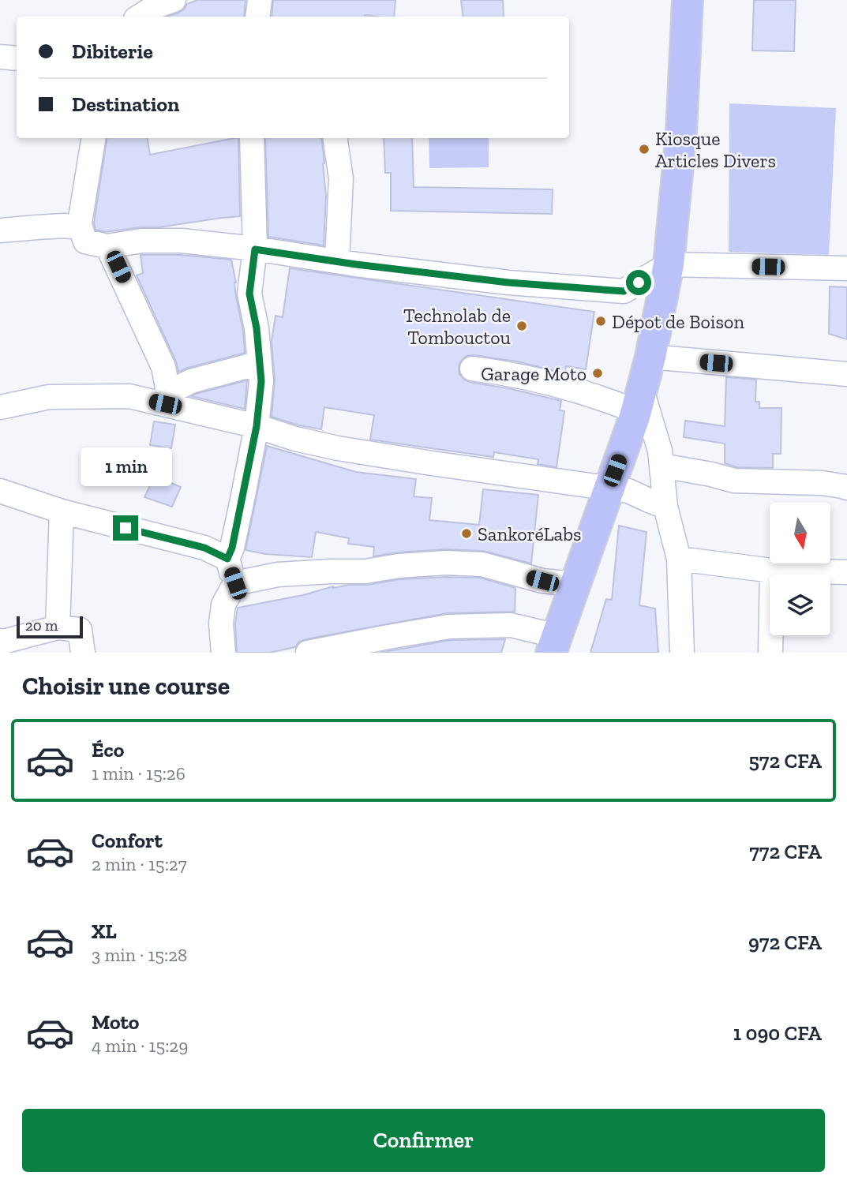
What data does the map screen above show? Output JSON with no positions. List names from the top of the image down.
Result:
{
  "places": [
    "Kiosque Articles Divers",
    "Dépot de Boison",
    "Technolab de Tombouctou",
    "Garage Moto",
    "SankoréLabs"
  ],
  "scale_bar": "20 m",
  "north": "bottom",
  "page": {
    "banner": ["Dibiterie", "Destination"],
    "bubble": "1 min",
    "scale": "20 m",
    "heading": "Choisir une course",
    "list": [
      {
        "name": "Éco",
        "note": "1 min · 15:26",
        "value": "572 CFA"
      },
      {
        "name": "Confort",
        "note": "2 min · 15:27",
        "value": "772 CFA"
      },
      {
        "name": "XL",
        "note": "3 min · 15:28",
        "value": "972 CFA"
      },
      {
        "name": "Moto",
        "note": "4 min · 15:29",
        "value": "1 090 CFA"
      }
    ],
    "buttons": "Confirmer"
  }
}
